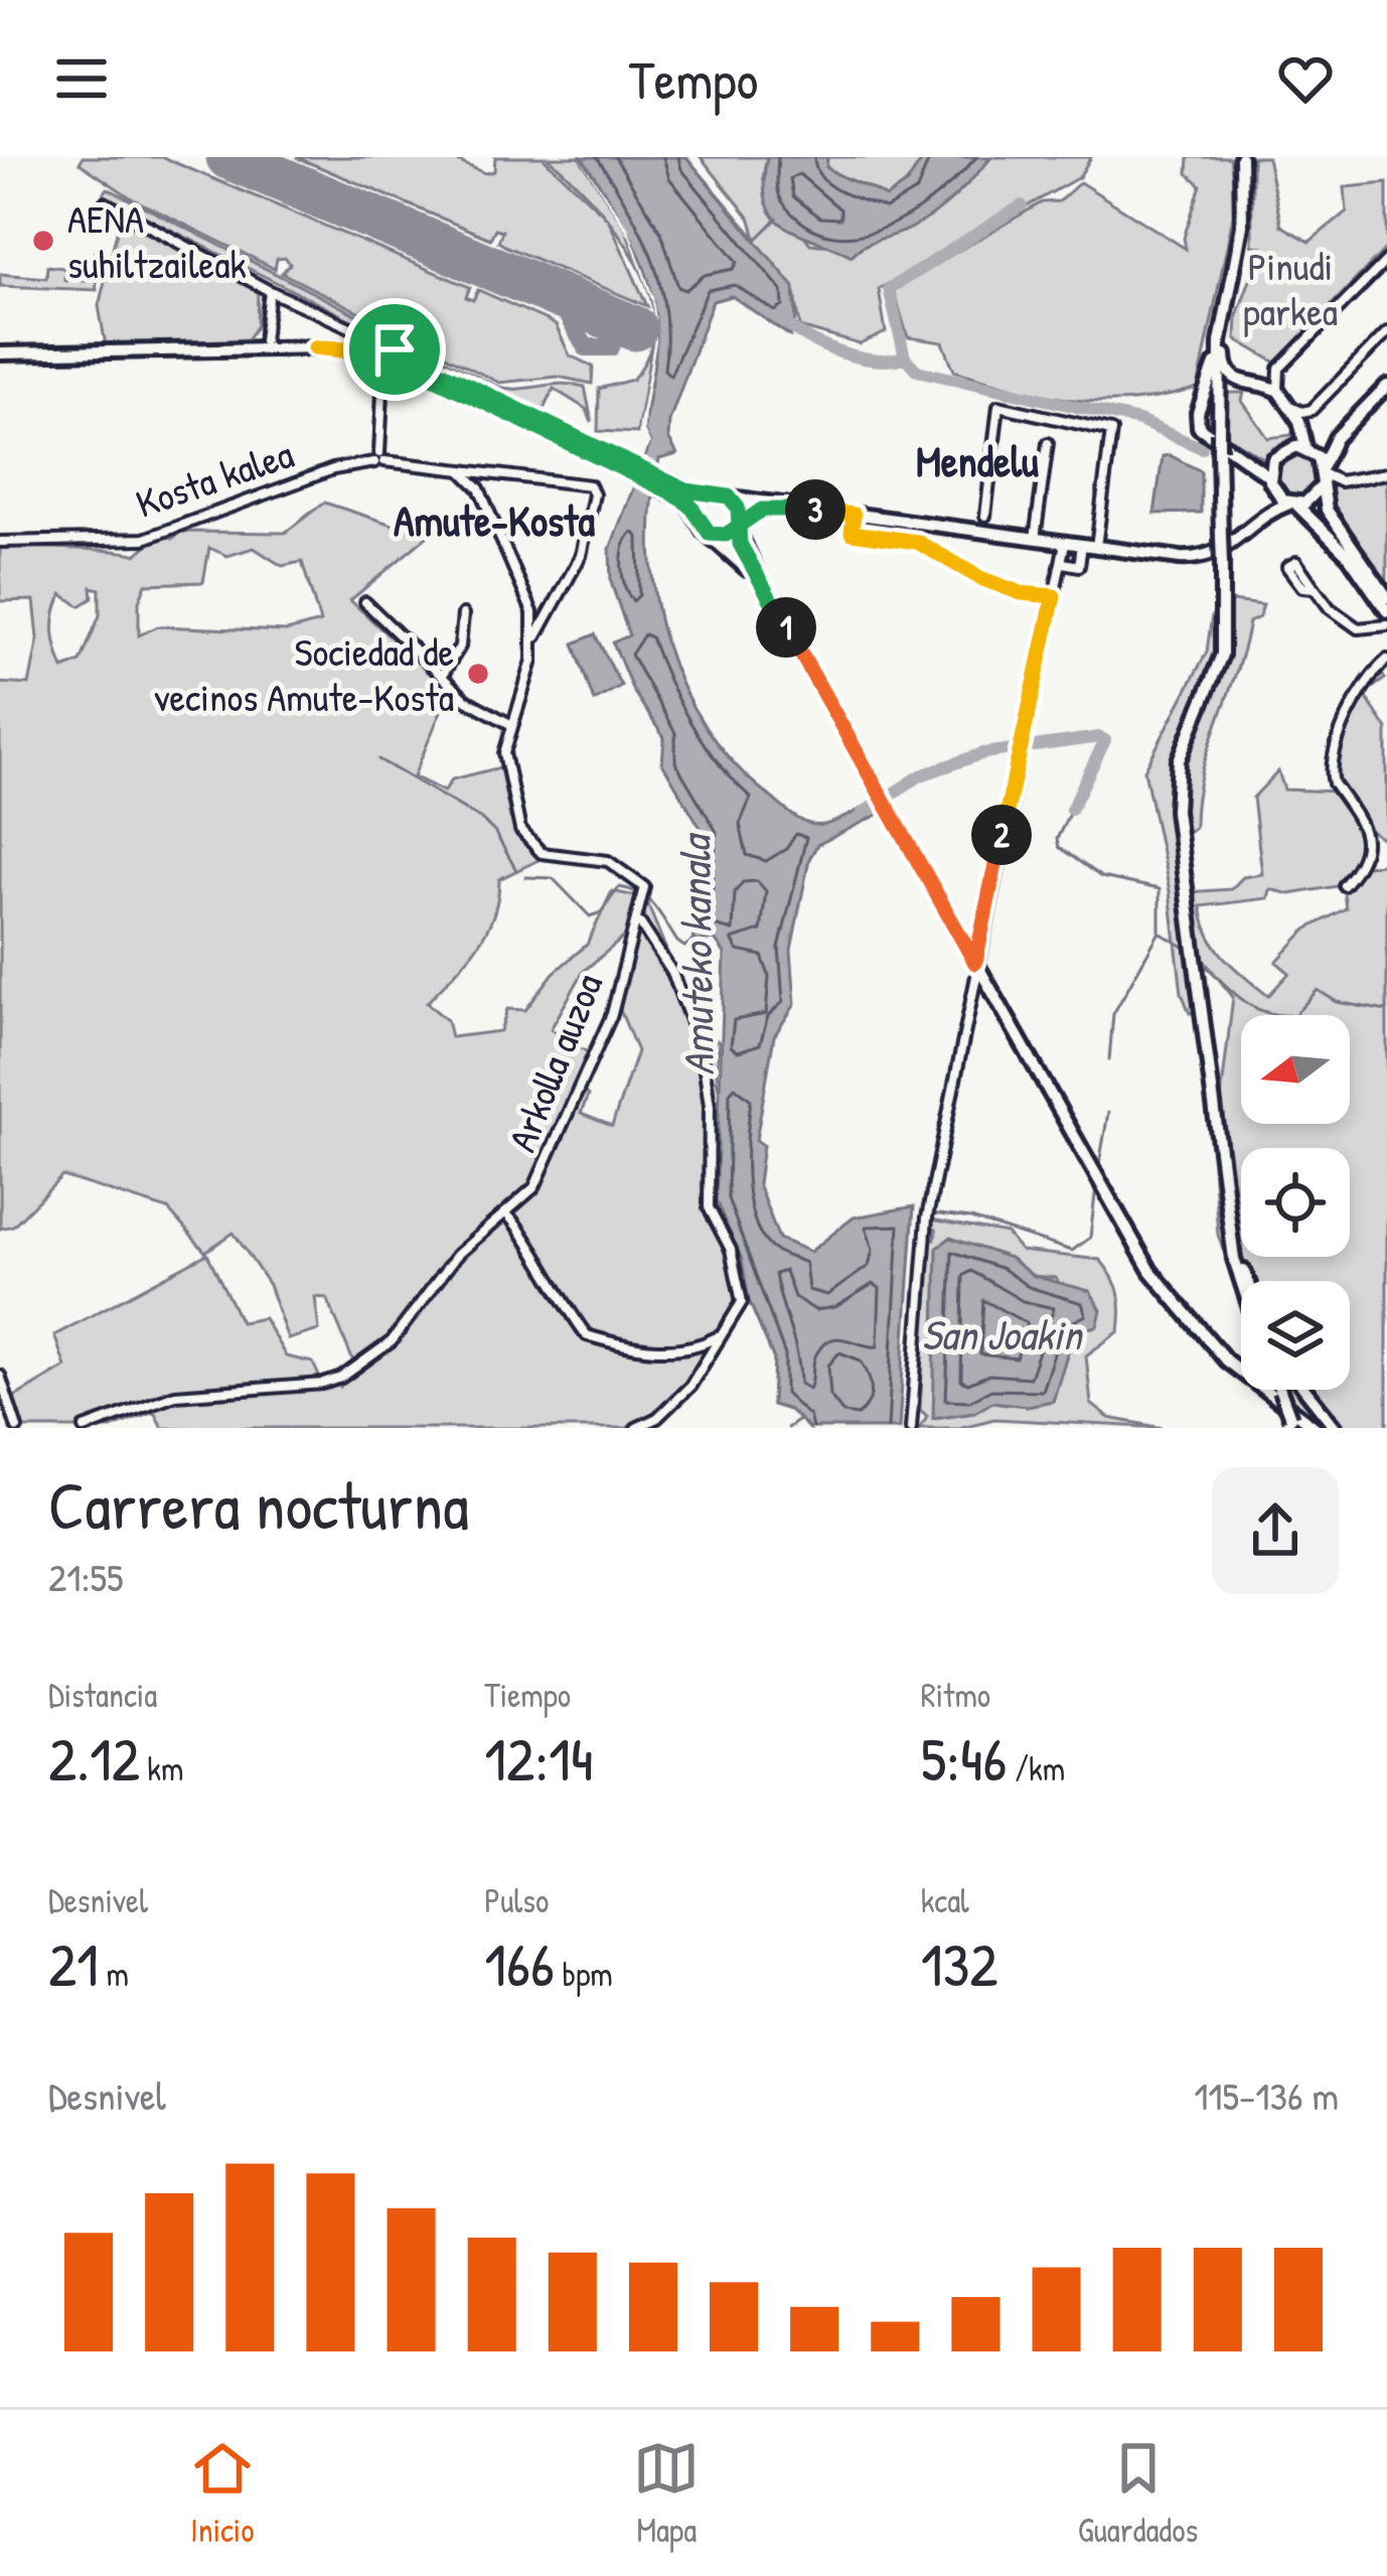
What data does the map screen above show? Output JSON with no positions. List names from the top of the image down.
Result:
{
  "streets": {
    "street": ["Kosta kalea", "Arkolla auzoa"]
  },
  "districts": ["Mendelu", "Amute-Kosta"],
  "water": ["Amuteko kanala", "San Joakin"],
  "parks": ["Pinudi parkea"],
  "places": ["AENA suhiltzaileak", "Sociedad de vecinos Amute-Kosta"],
  "north": "left",
  "page": {
    "header": "Tempo",
    "pins": ["3", "1", "2"],
    "heading": ["Carrera nocturna", "21:55"],
    "stats": [
      ["Distancia", "2.12 km"],
      ["Tiempo", "12:14"],
      ["Ritmo", "5:46 /km"],
      ["Desnivel", "21 m"],
      ["Pulso", "166 bpm"],
      ["kcal", "132"]
    ],
    "chart": ["Desnivel", "115–136 m"],
    "tabs": ["Inicio", "Mapa", "Guardados"]
  }
}
